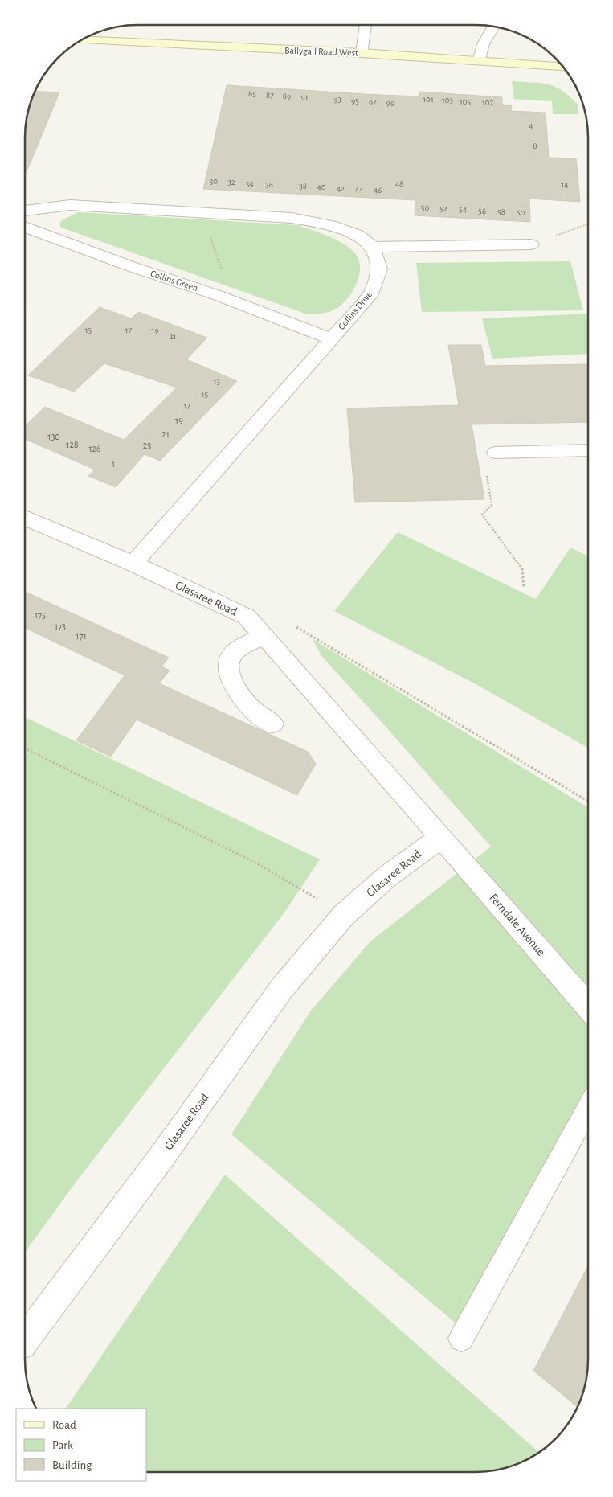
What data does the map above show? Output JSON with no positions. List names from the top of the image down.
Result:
{
  "streets": {
    "main road": ["Ballygall Road West"],
    "street": [
      "Collins Green",
      "Collins Drive",
      "Glasaree Road",
      "Ferndale Avenue"
    ]
  },
  "crossings": [
    ["Collins Green", "Collins Drive"],
    ["Collins Drive", "Glasaree Road"],
    ["Glasaree Road", "Ferndale Avenue"]
  ],
  "house_numbers": [
    "85",
    "87",
    "89",
    "91",
    "93",
    "101",
    "103",
    "95",
    "97",
    "105",
    "99",
    "107",
    "4",
    "8",
    "30",
    "32",
    "34",
    "48",
    "36",
    "14",
    "38",
    "40",
    "42",
    "44",
    "46",
    "50",
    "52",
    "54",
    "56",
    "58",
    "60",
    "15",
    "17",
    "19",
    "21",
    "13",
    "15",
    "17",
    "19",
    "21",
    "130",
    "128",
    "23",
    "126",
    "1",
    "175",
    "173",
    "171"
  ],
  "legend": ["Road", "Park", "Building"]
}
